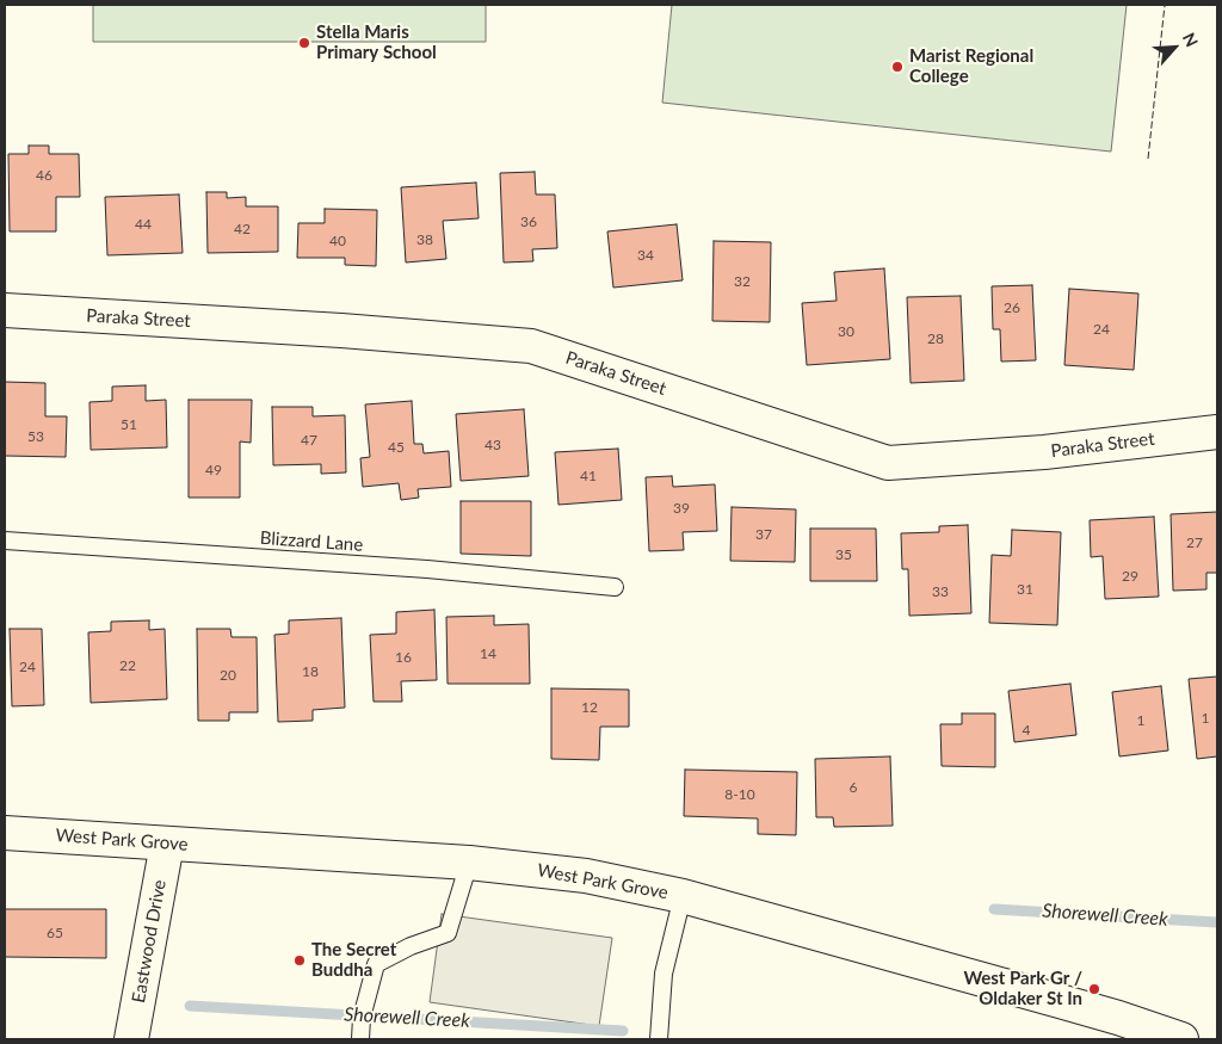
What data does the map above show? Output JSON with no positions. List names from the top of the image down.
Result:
{
  "streets": {
    "street": ["Paraka Street", "West Park Grove", "Eastwood Drive"],
    "lane": ["Blizzard Lane"]
  },
  "crossings": [
    ["West Park Grove", "Eastwood Drive"]
  ],
  "water": ["Shorewell Creek"],
  "places": [
    "Stella Maris Primary School",
    "Marist Regional College",
    "The Secret Buddha",
    "West Park Gr / Oldaker St In"
  ],
  "house_numbers": [
    "46",
    "36",
    "44",
    "42",
    "38",
    "40",
    "34",
    "32",
    "26",
    "24",
    "30",
    "28",
    "51",
    "53",
    "47",
    "43",
    "45",
    "49",
    "41",
    "39",
    "37",
    "27",
    "35",
    "29",
    "31",
    "33",
    "14",
    "16",
    "22",
    "24",
    "18",
    "20",
    "12",
    "1",
    "1",
    "4",
    "6",
    "8-10",
    "65"
  ],
  "north": "top right"
}
